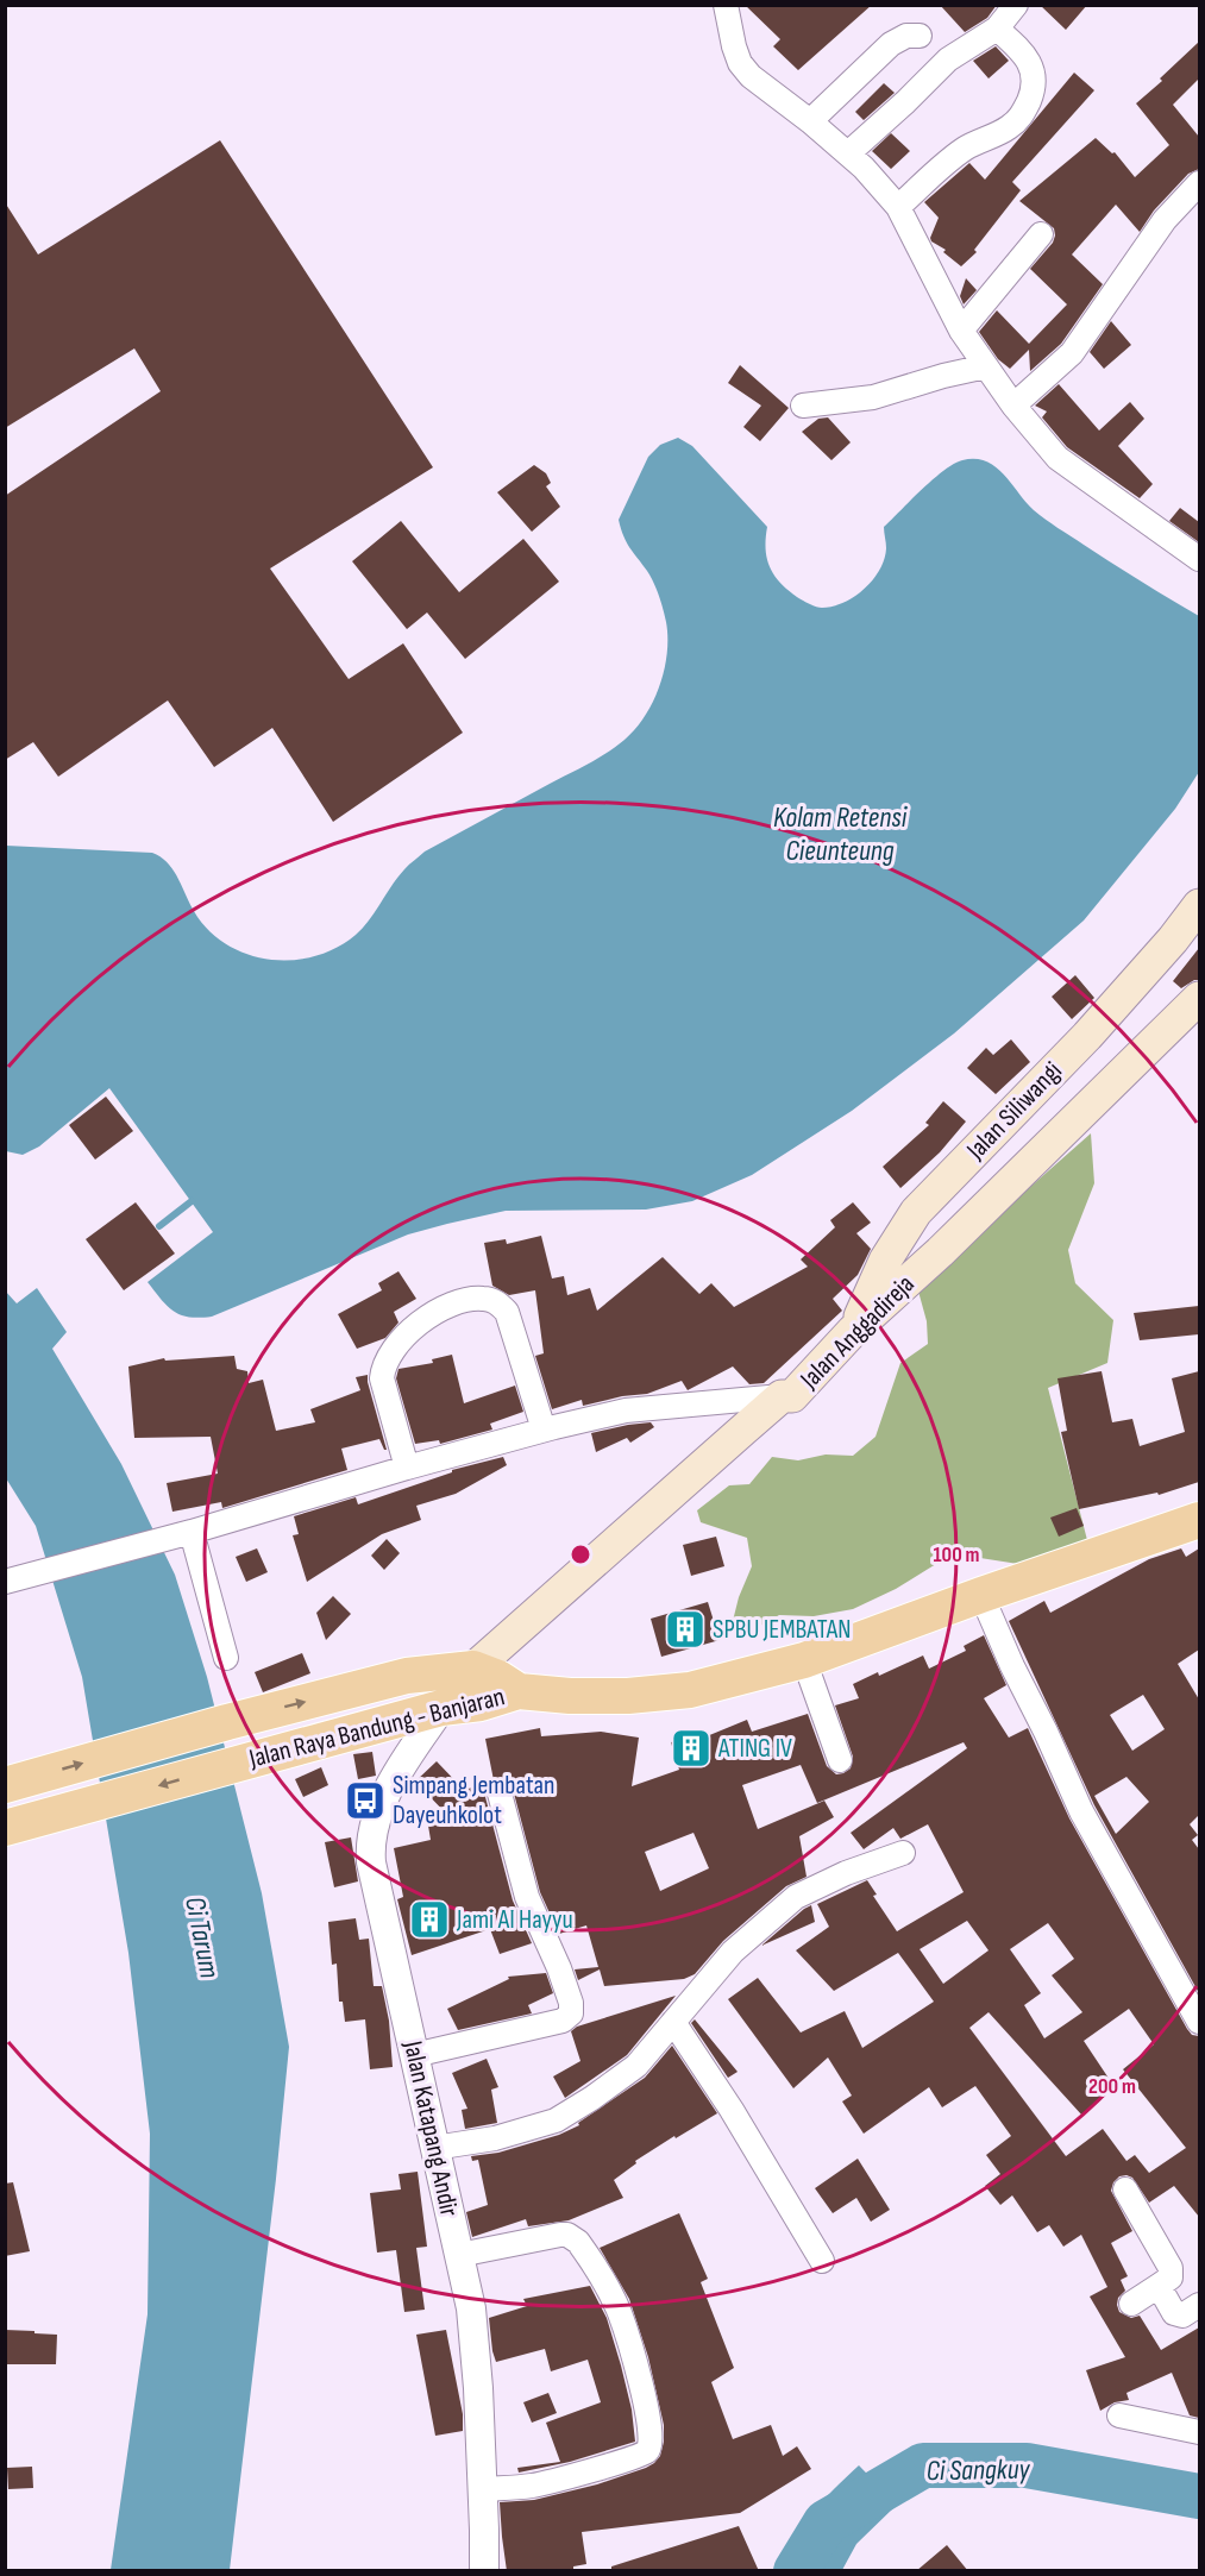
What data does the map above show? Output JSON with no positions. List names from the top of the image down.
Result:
{
  "streets": {
    "main road": ["Jalan Siliwangi", "Jalan Anggadireja", "Jalan Raya Bandung - Banjaran"],
    "street": ["Jalan Katapang Andir"]
  },
  "crossings": [
    ["Jalan Siliwangi", "Jalan Anggadireja"],
    ["Jalan Anggadireja", "Jalan Raya Bandung - Banjaran"],
    ["Jalan Anggadireja", "Jalan Katapang Andir"],
    ["Jalan Raya Bandung - Banjaran", "Jalan Katapang Andir"]
  ],
  "water": ["Kolam Retensi Cieunteung", "Ci Tarum", "Ci Sangkuy"],
  "places": {
    "building": ["SPBU JEMBATAN", "ATING IV", "Jami Al Hayyu"],
    "bus stop": ["Simpang Jembatan Dayeuhkolot"]
  },
  "rings": ["100 m", "200 m"]
}
